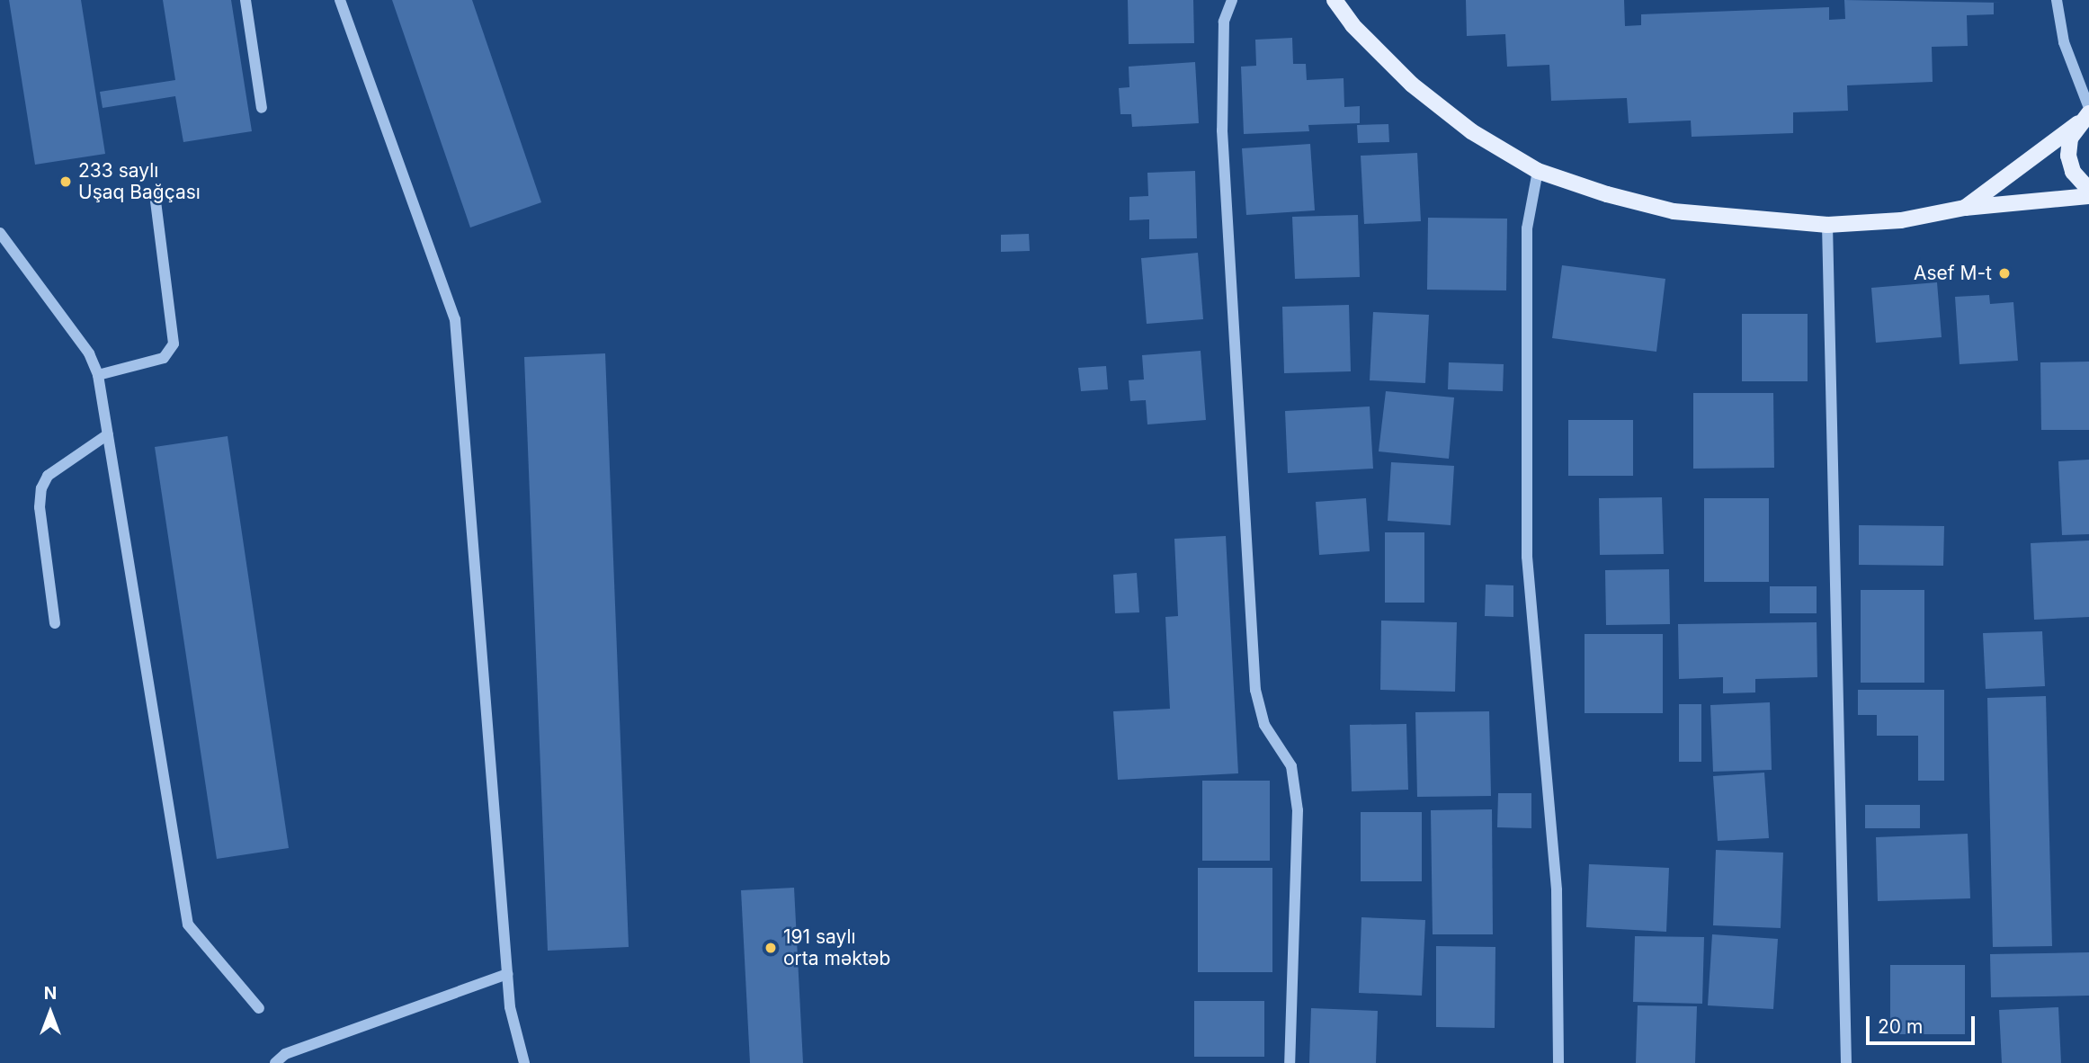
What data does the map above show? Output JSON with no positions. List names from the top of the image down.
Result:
{
  "places": ["233 saylı Uşaq Bağçası", "Asef M-t", "191 saylı orta məktəb"],
  "scale_bar": "20 m",
  "north": "top"
}
